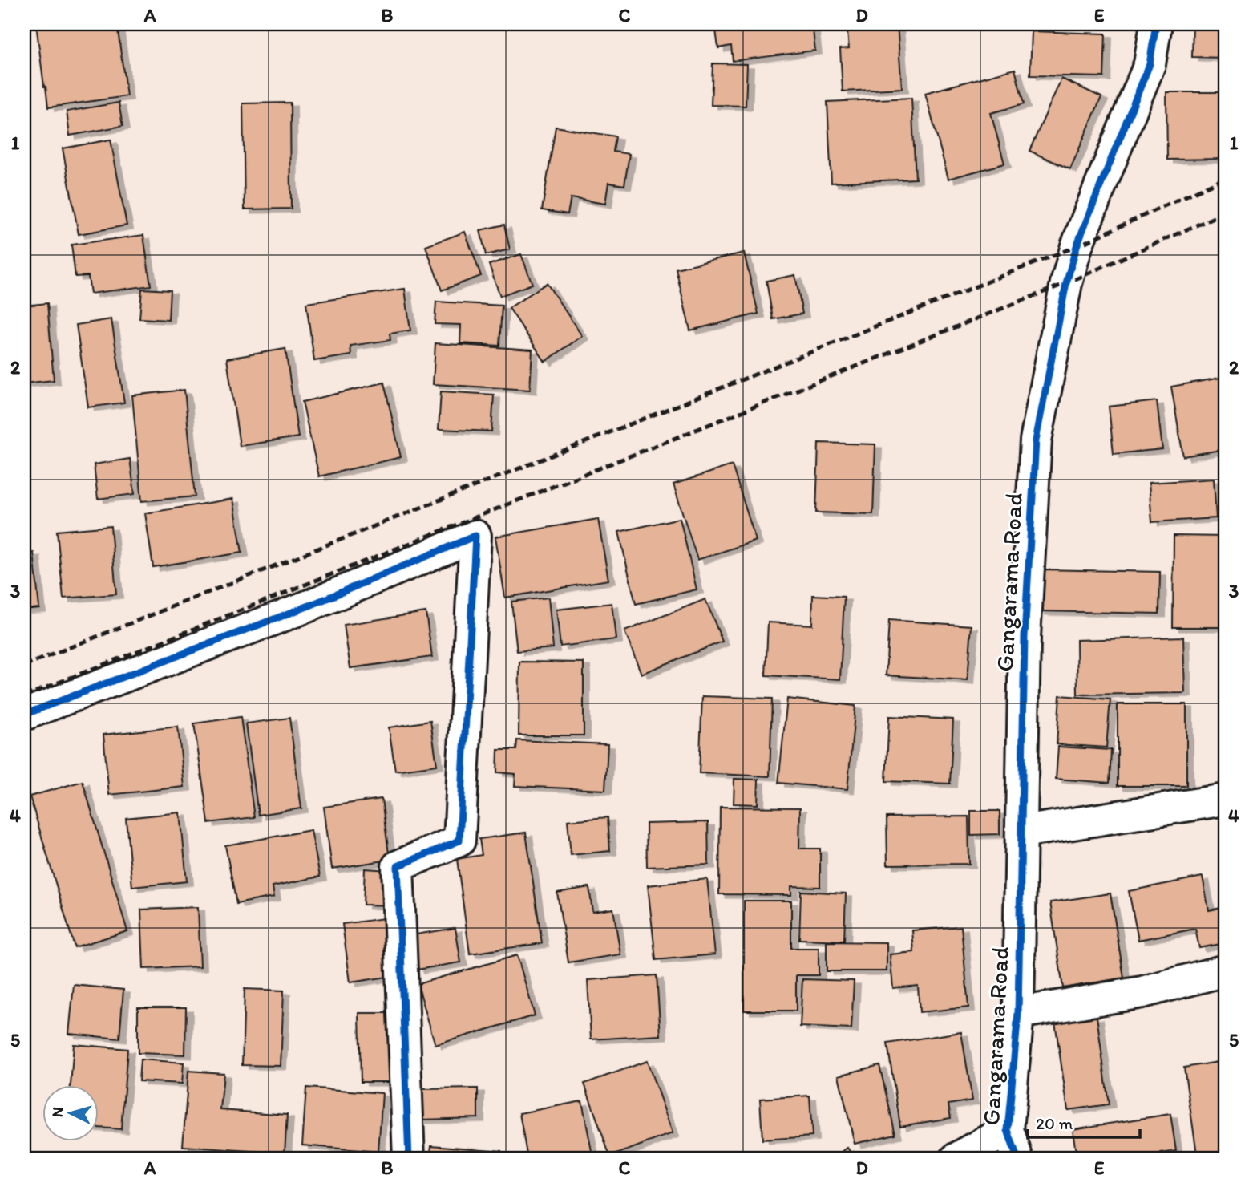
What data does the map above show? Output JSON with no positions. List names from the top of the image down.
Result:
{
  "streets": {
    "street": ["Gangarama Road"]
  },
  "scale_bar": "20 m",
  "north": "left",
  "grid": {
    "columns": [
      "A",
      "B",
      "C",
      "D",
      "E"
    ],
    "rows": [
      "1",
      "2",
      "3",
      "4",
      "5"
    ]
  }
}
